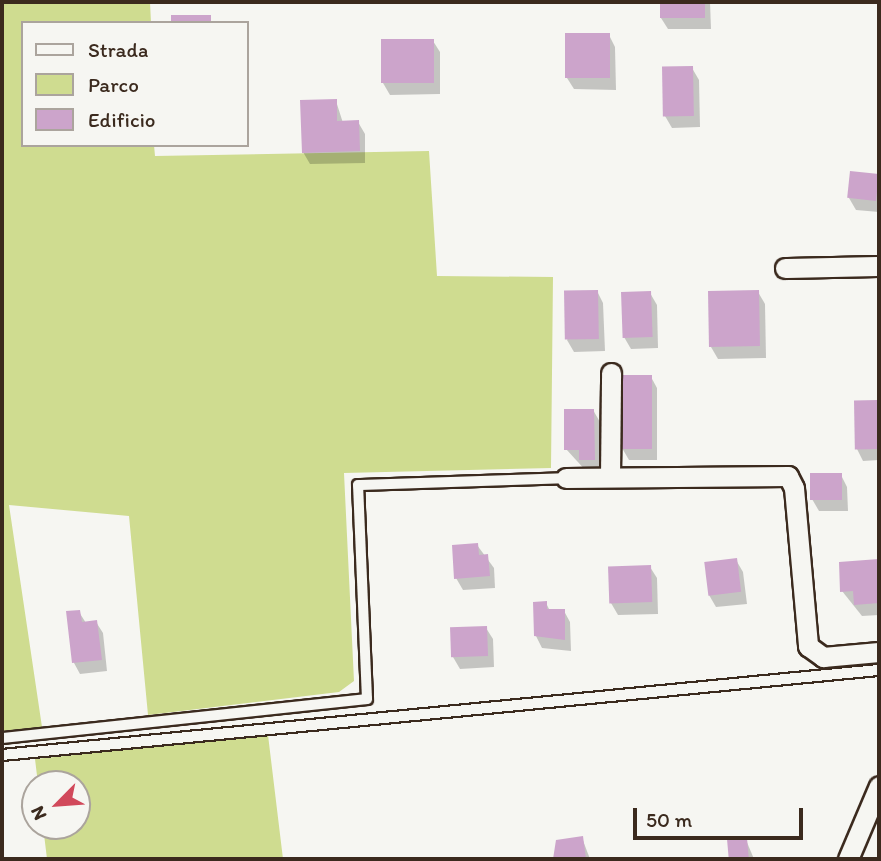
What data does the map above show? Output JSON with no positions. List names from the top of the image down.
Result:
{
  "legend": ["Strada", "Parco", "Edificio"],
  "scale_bar": "50 m",
  "north": "bottom left"
}
